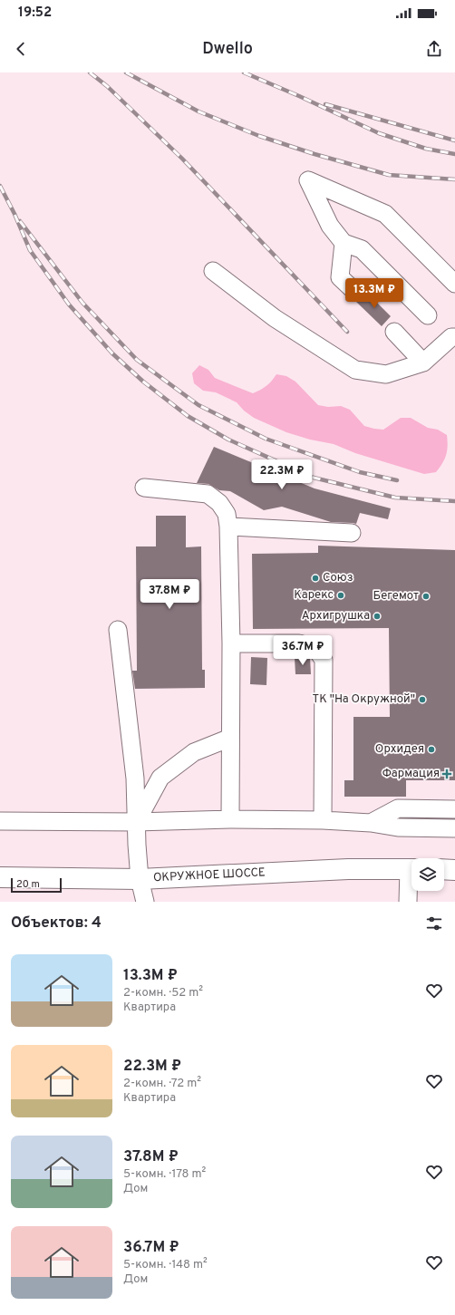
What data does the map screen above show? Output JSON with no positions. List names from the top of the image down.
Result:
{
  "streets": {
    "main road": ["ОКРУЖНОЕ ШОССЕ"]
  },
  "places": {
    "other": [
      "Союз",
      "Карекс",
      "Бегемот",
      "Архигрушка",
      "ТК \"На Окружной\"",
      "Орхидея"
    ],
    "health": ["Фармация"]
  },
  "scale_bar": "20 m",
  "page": {
    "status": "19:52",
    "header": "Dwello",
    "price": [
      "13.3M ₽",
      "22.3M ₽",
      "37.8M ₽",
      "36.7M ₽"
    ],
    "scale": "20 m",
    "heading": "Объектов: 4",
    "list": [
      {
        "name": "13.3M ₽",
        "note": "2-комн. · 52 m² · Квартира"
      },
      {
        "name": "22.3M ₽",
        "note": "2-комн. · 72 m² · Квартира"
      },
      {
        "name": "37.8M ₽",
        "note": "5-комн. · 178 m² · Дом"
      },
      {
        "name": "36.7M ₽",
        "note": "5-комн. · 148 m² · Дом"
      }
    ]
  }
}
